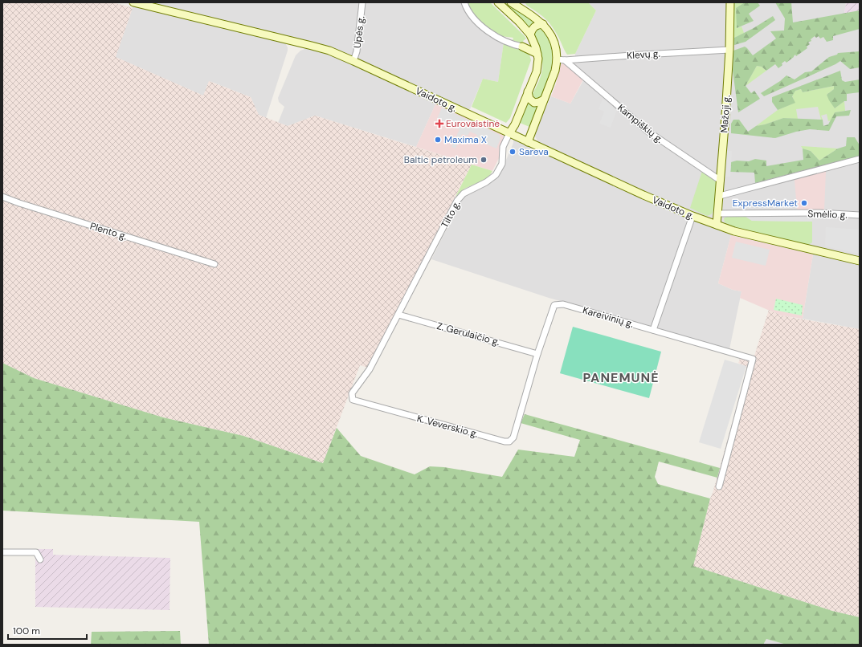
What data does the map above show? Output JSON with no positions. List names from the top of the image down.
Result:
{
  "streets": {
    "main road": ["Vaidoto g.", "Mažoji g.", "Tilto g."],
    "street": [
      "Upės g.",
      "Klevų g.",
      "Kampiškių g.",
      "Smėlio g.",
      "Plento g.",
      "Kareivinių g.",
      "Z. Gerulaičio g.",
      "K. Veverskio g."
    ]
  },
  "crossings": [
    ["Upės g.", "Vaidoto g."],
    ["Klevų g.", "Mažoji g."],
    ["Klevų g.", "Kampiškių g."],
    ["Vaidoto g.", "Mažoji g."],
    ["Vaidoto g.", "Tilto g."],
    ["Mažoji g.", "Kampiškių g."],
    ["Mažoji g.", "Smėlio g."],
    ["Tilto g.", "Z. Gerulaičio g."],
    ["Tilto g.", "K. Veverskio g."],
    ["Kareivinių g.", "Z. Gerulaičio g."],
    ["Kareivinių g.", "K. Veverskio g."]
  ],
  "districts": ["PANEMUNĖ"],
  "places": {
    "health": ["Eurovaistinė"],
    "other": [
      "Maxima X",
      "Sareva",
      "Baltic petroleum",
      "ExpressMarket"
    ]
  },
  "scale_bar": "100 m"
}
